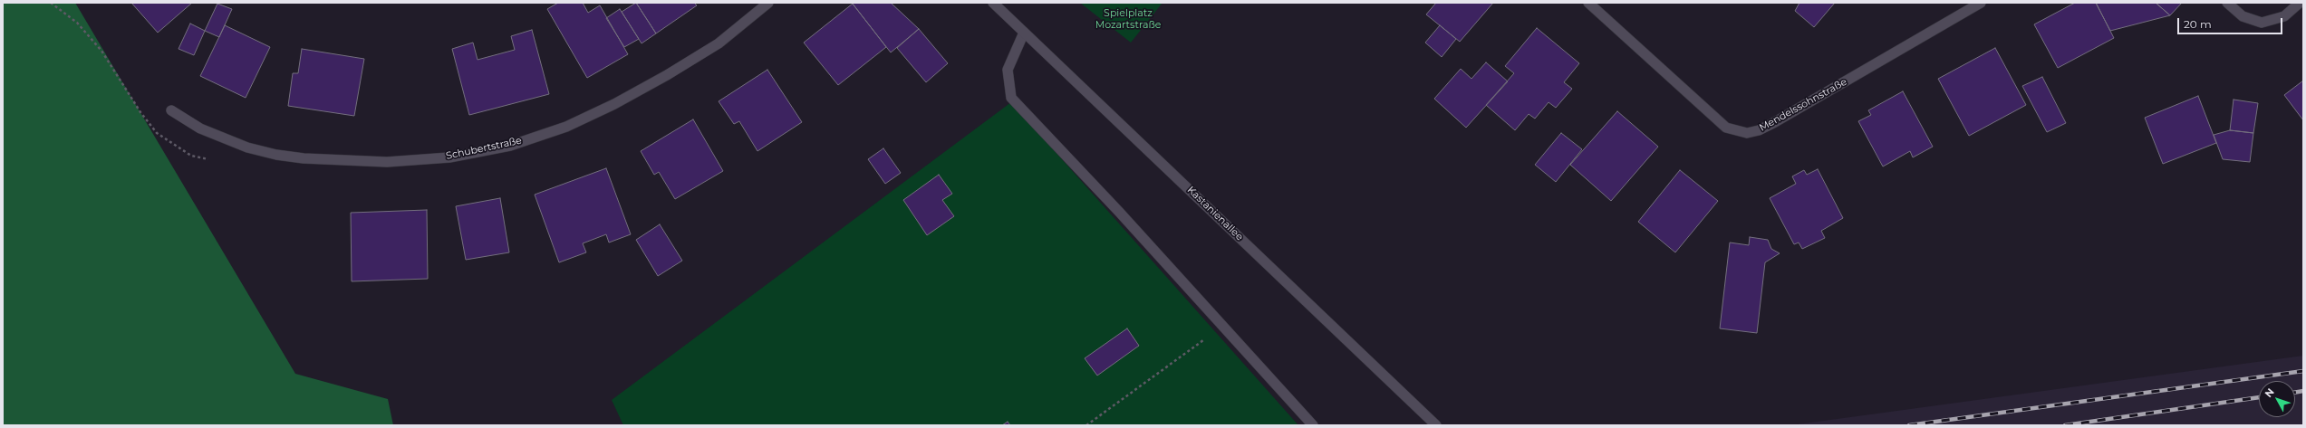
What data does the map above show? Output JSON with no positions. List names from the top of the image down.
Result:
{
  "streets": {
    "street": ["Mendelssohnstraße", "Schubertstraße", "Kastanienallee"]
  },
  "parks": ["Spielplatz Mozartstraße"],
  "scale_bar": "20 m",
  "north": "top left"
}
